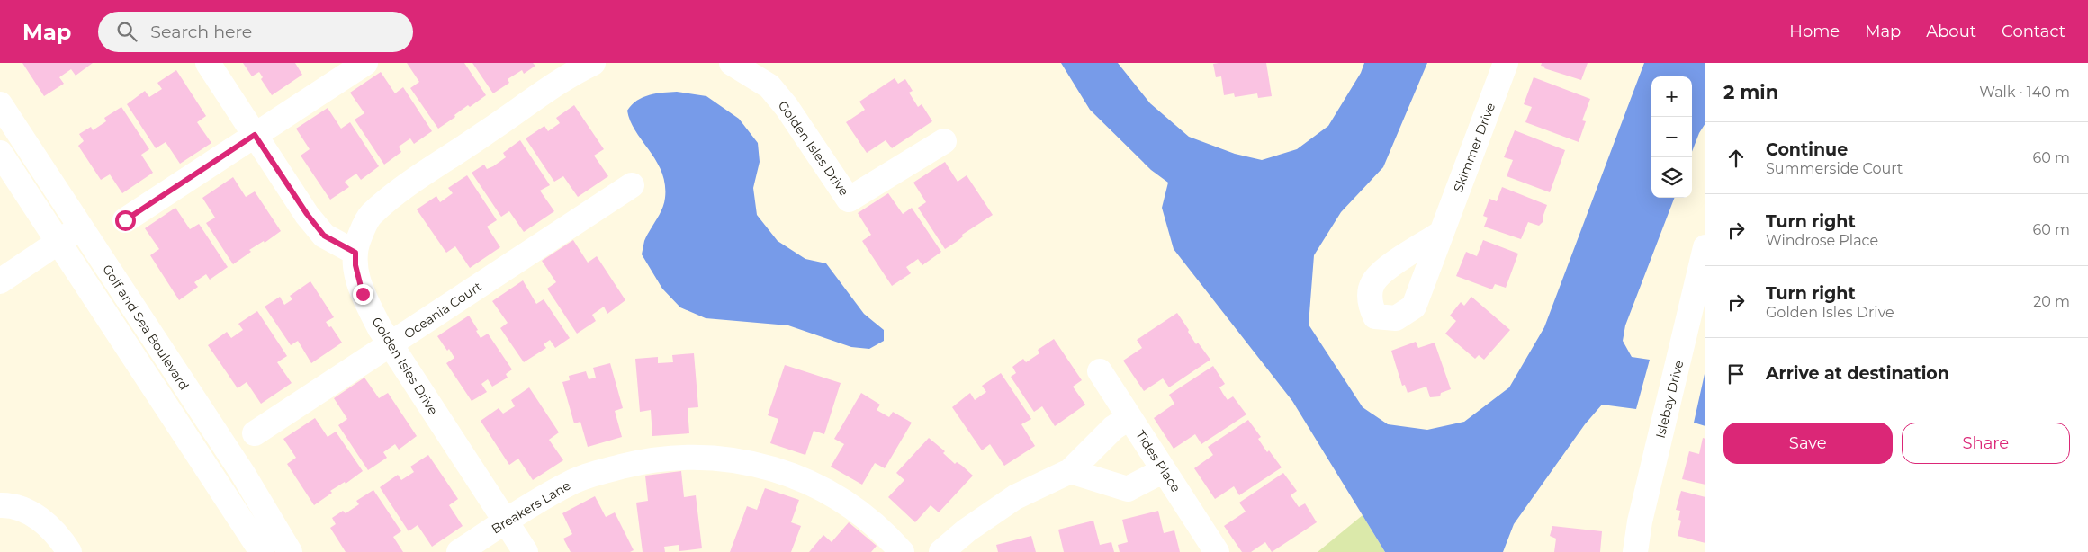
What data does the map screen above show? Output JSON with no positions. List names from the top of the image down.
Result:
{
  "streets": {
    "street": [
      "Skimmer Drive",
      "Golden Isles Drive",
      "Oceania Court",
      "Golf and Sea Boulevard",
      "Islebay Drive",
      "Tides Place",
      "Breakers Lane"
    ]
  },
  "crossings": [
    ["Golden Isles Drive", "Oceania Court"],
    ["Golden Isles Drive", "Breakers Lane"]
  ],
  "page": {
    "header": "Map",
    "search": "Search here",
    "nav": [
      "Home",
      "Map",
      "About",
      "Contact"
    ],
    "heading": ["2 min", "Walk · 140 m"],
    "map_buttons": ["+", "−"],
    "list": [
      ["Continue", "Summerside Court", "60 m"],
      ["Turn right", "Windrose Place", "60 m"],
      ["Turn right", "Golden Isles Drive", "20 m"],
      "Arrive at destination"
    ],
    "buttons": ["Save", "Share"]
  }
}
